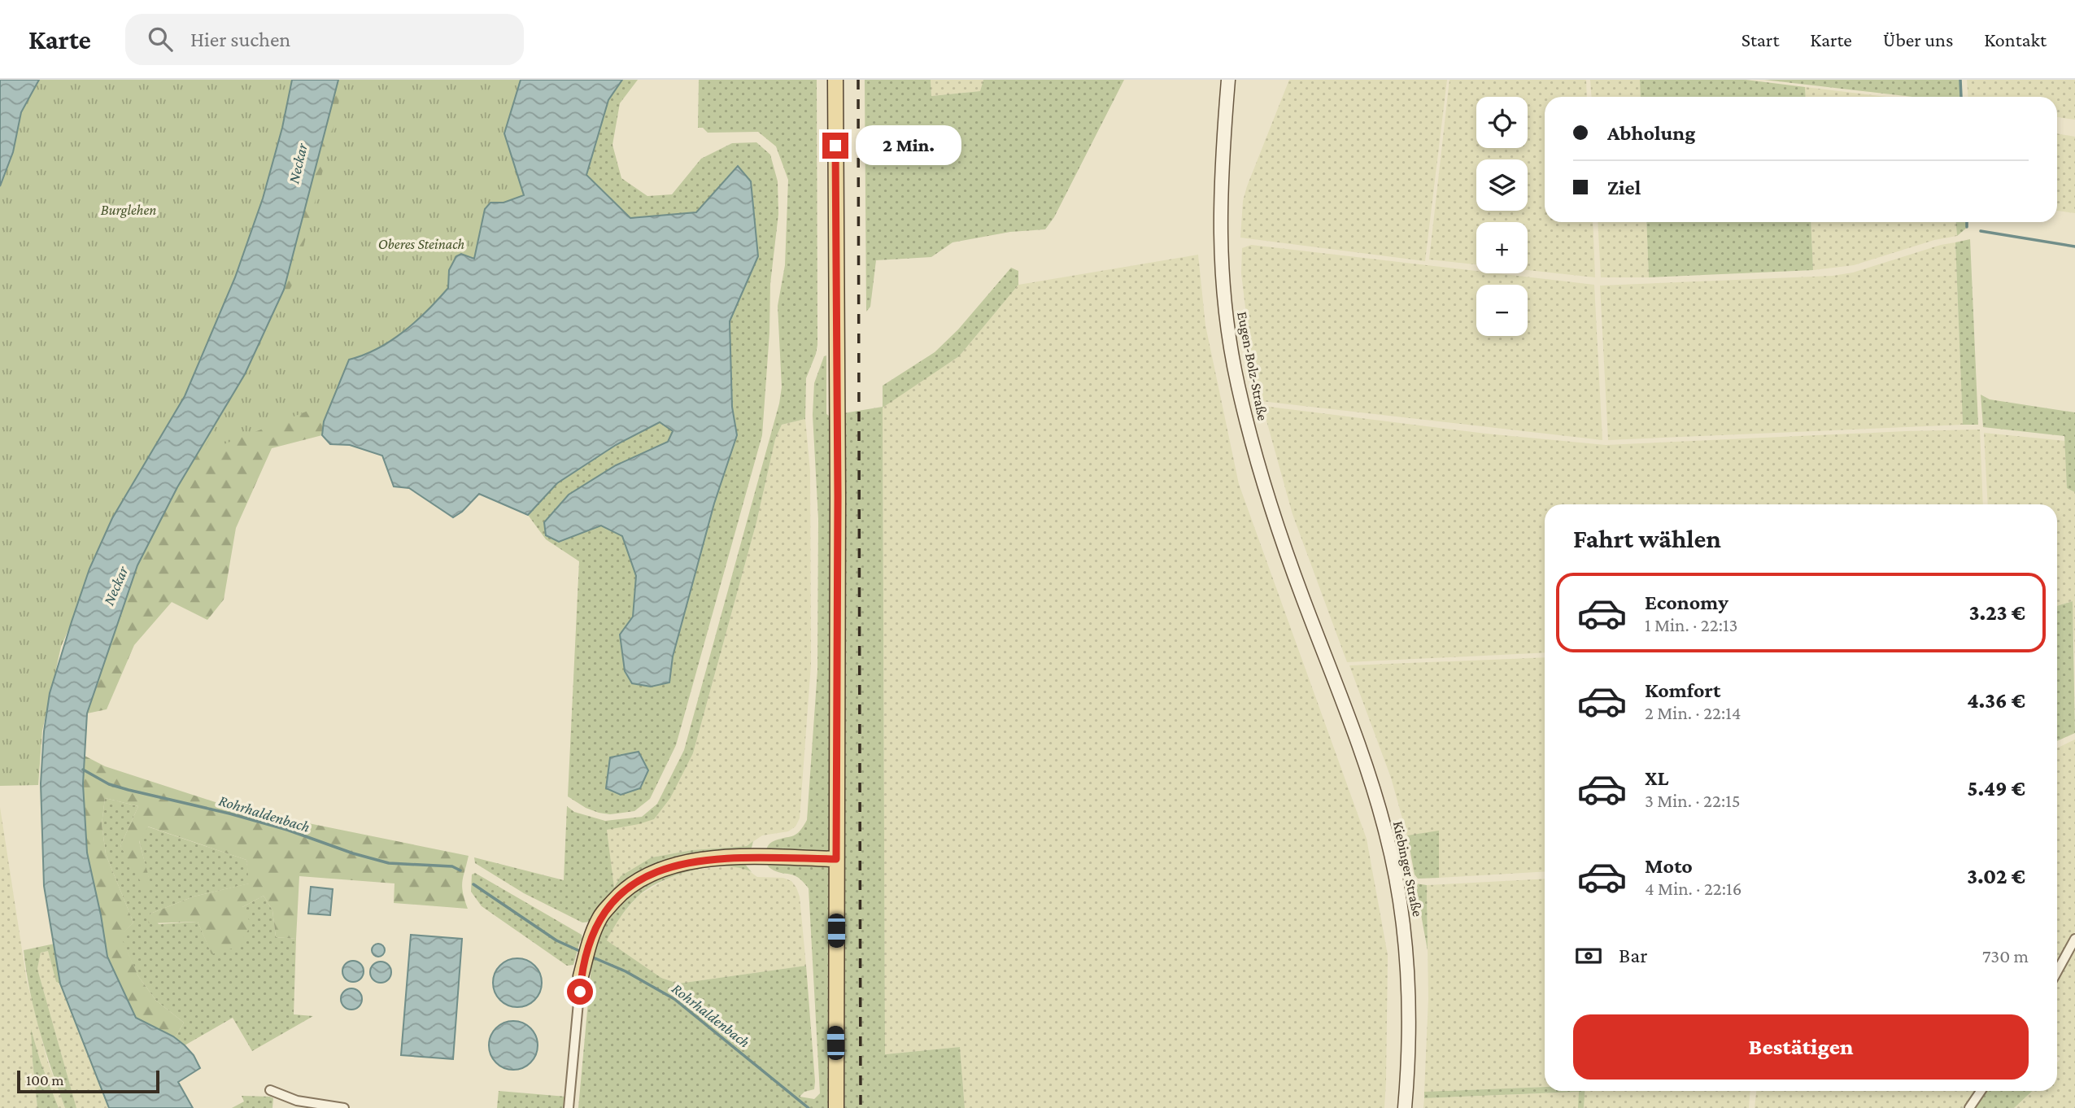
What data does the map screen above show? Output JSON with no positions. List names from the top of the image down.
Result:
{
  "streets": {
    "street": ["Eugen-Bolz-Straße", "Kiebinger Straße"]
  },
  "crossings": [
    ["Eugen-Bolz-Straße", "Kiebinger Straße"]
  ],
  "water": ["Neckar", "Rohrhaldenbach"],
  "parks": ["Burglehen", "Oberes Steinach"],
  "scale_bar": "100 m",
  "page": {
    "header": "Karte",
    "search": "Hier suchen",
    "nav": [
      "Start",
      "Karte",
      "Über uns",
      "Kontakt"
    ],
    "map_buttons": ["+", "−"],
    "banner": ["Abholung", "Ziel"],
    "bubble": "2 Min.",
    "heading": "Fahrt wählen",
    "list": [
      {
        "name": "Economy",
        "note": "1 Min. · 22:13",
        "value": "3.23 €"
      },
      {
        "name": "Komfort",
        "note": "2 Min. · 22:14",
        "value": "4.36 €"
      },
      {
        "name": "XL",
        "note": "3 Min. · 22:15",
        "value": "5.49 €"
      },
      {
        "name": "Moto",
        "note": "4 Min. · 22:16",
        "value": "3.02 €"
      }
    ],
    "pay": ["Bar", "730 m"],
    "buttons": "Bestätigen",
    "scale": "100 m"
  }
}
